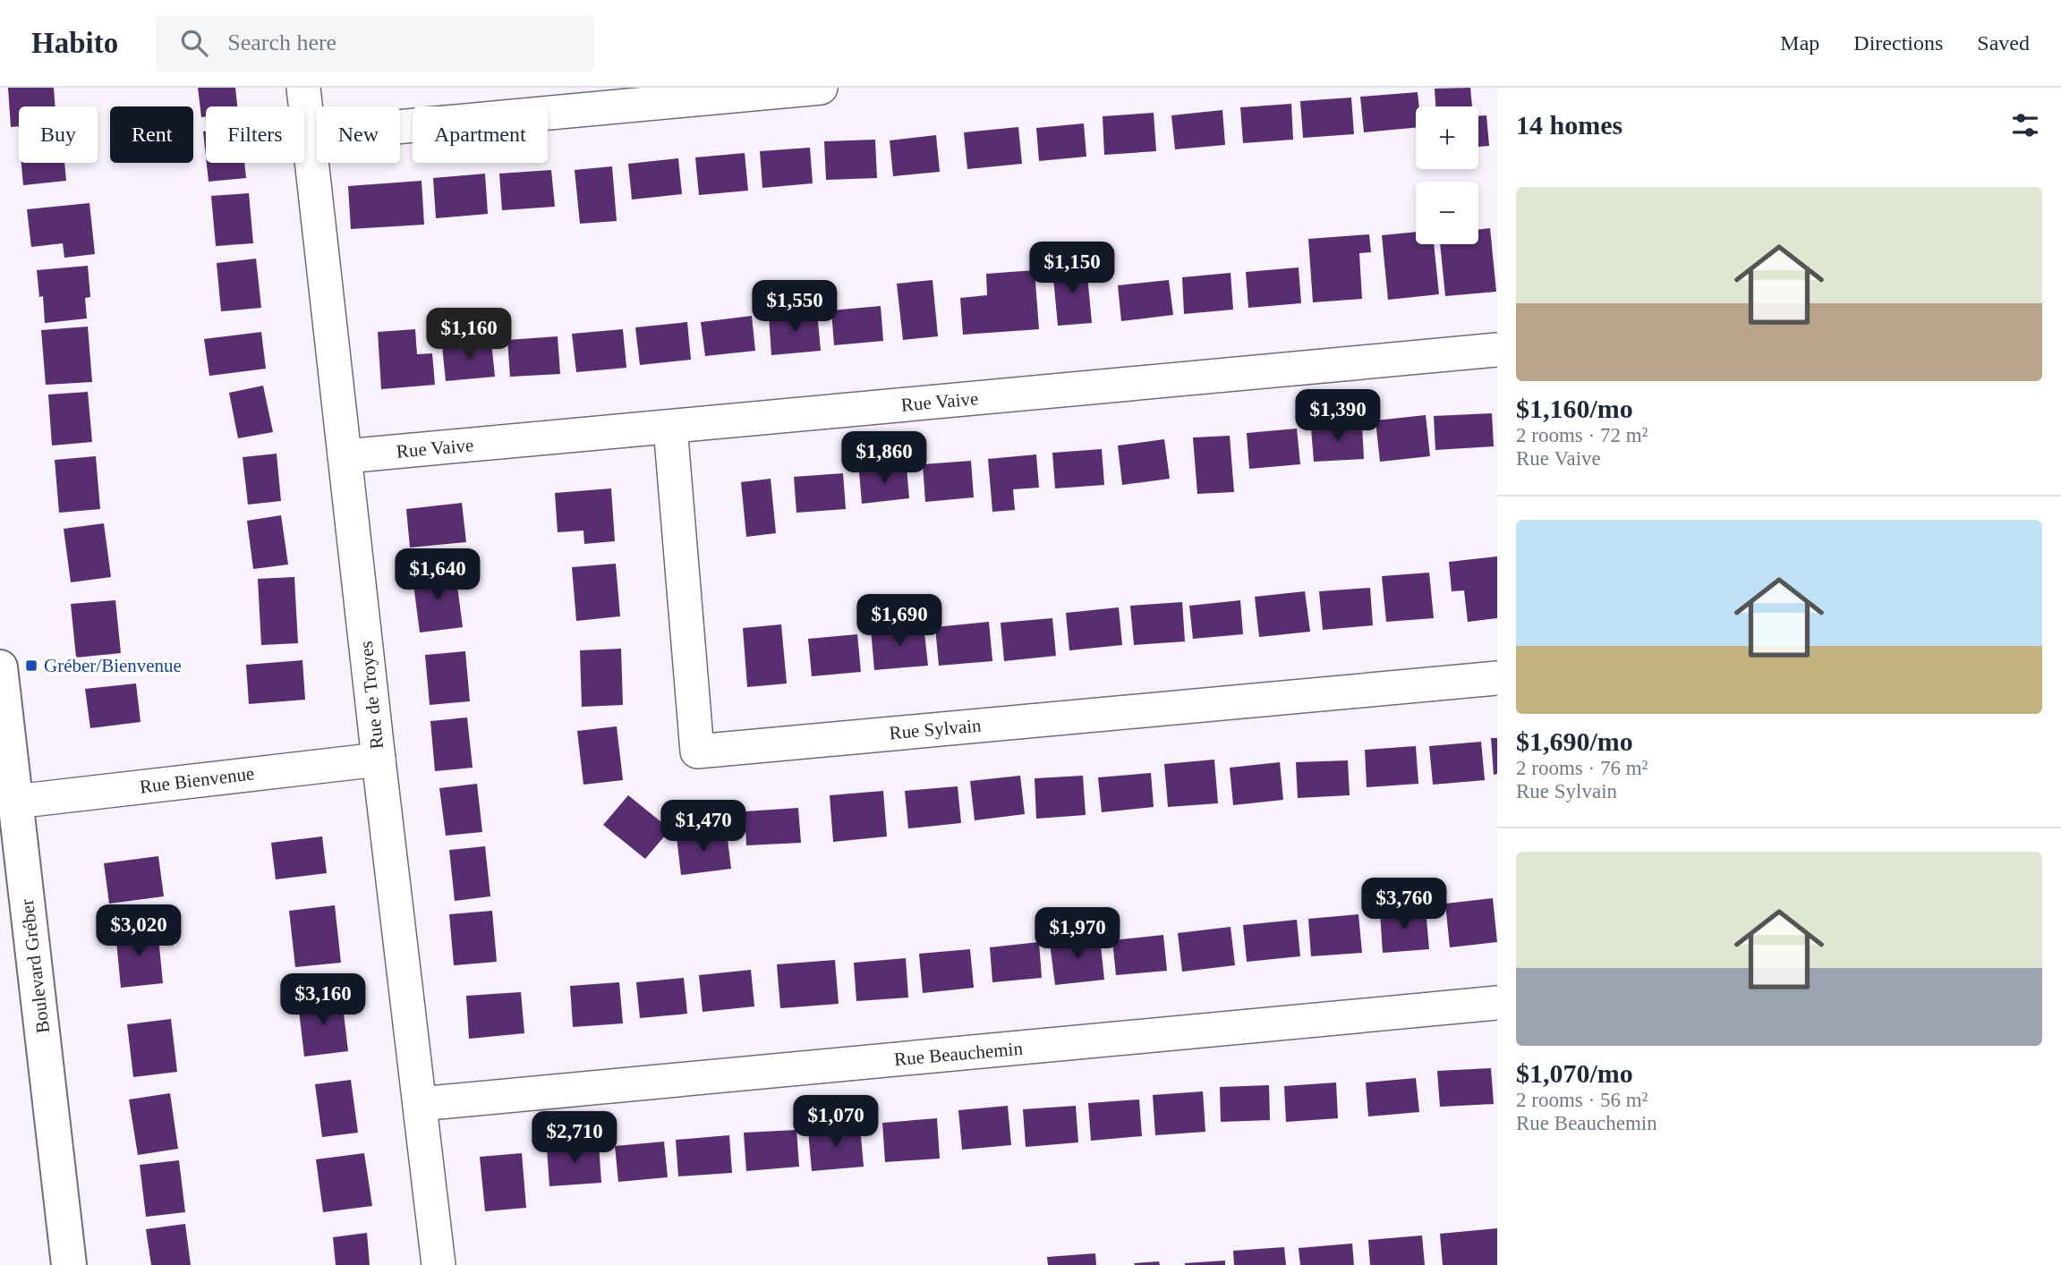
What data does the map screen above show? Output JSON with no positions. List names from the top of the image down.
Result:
{
  "streets": {
    "main road": ["Boulevard Gréber"],
    "street": [
      "Rue Vaive",
      "Rue de Troyes",
      "Rue Sylvain",
      "Rue Bienvenue",
      "Rue Beauchemin"
    ]
  },
  "crossings": [
    ["Rue Vaive", "Rue de Troyes"],
    ["Rue Vaive", "Rue Sylvain"],
    ["Rue de Troyes", "Rue Bienvenue"],
    ["Rue de Troyes", "Rue Beauchemin"],
    ["Rue Bienvenue", "Boulevard Gréber"]
  ],
  "places": {
    "transit": ["Gréber/Bienvenue"]
  },
  "page": {
    "header": "Habito",
    "search": "Search here",
    "nav": ["Map", "Directions", "Saved"],
    "heading": "14 homes",
    "map_buttons": ["+", "−"],
    "chip": [
      "Buy",
      "Rent",
      "Filters",
      "New",
      "Apartment"
    ],
    "list": [
      {
        "name": "$1,160/mo",
        "note": "2 rooms · 72 m² · Rue Vaive"
      },
      {
        "name": "$1,690/mo",
        "note": "2 rooms · 76 m² · Rue Sylvain"
      },
      {
        "name": "$1,070/mo",
        "note": "2 rooms · 56 m² · Rue Beauchemin"
      }
    ],
    "price": [
      "$1,150",
      "$1,550",
      "$1,160",
      "$1,390",
      "$1,860",
      "$1,640",
      "$1,690",
      "$1,470",
      "$3,760",
      "$3,020",
      "$1,970",
      "$3,160",
      "$1,070",
      "$2,710"
    ]
  }
}
